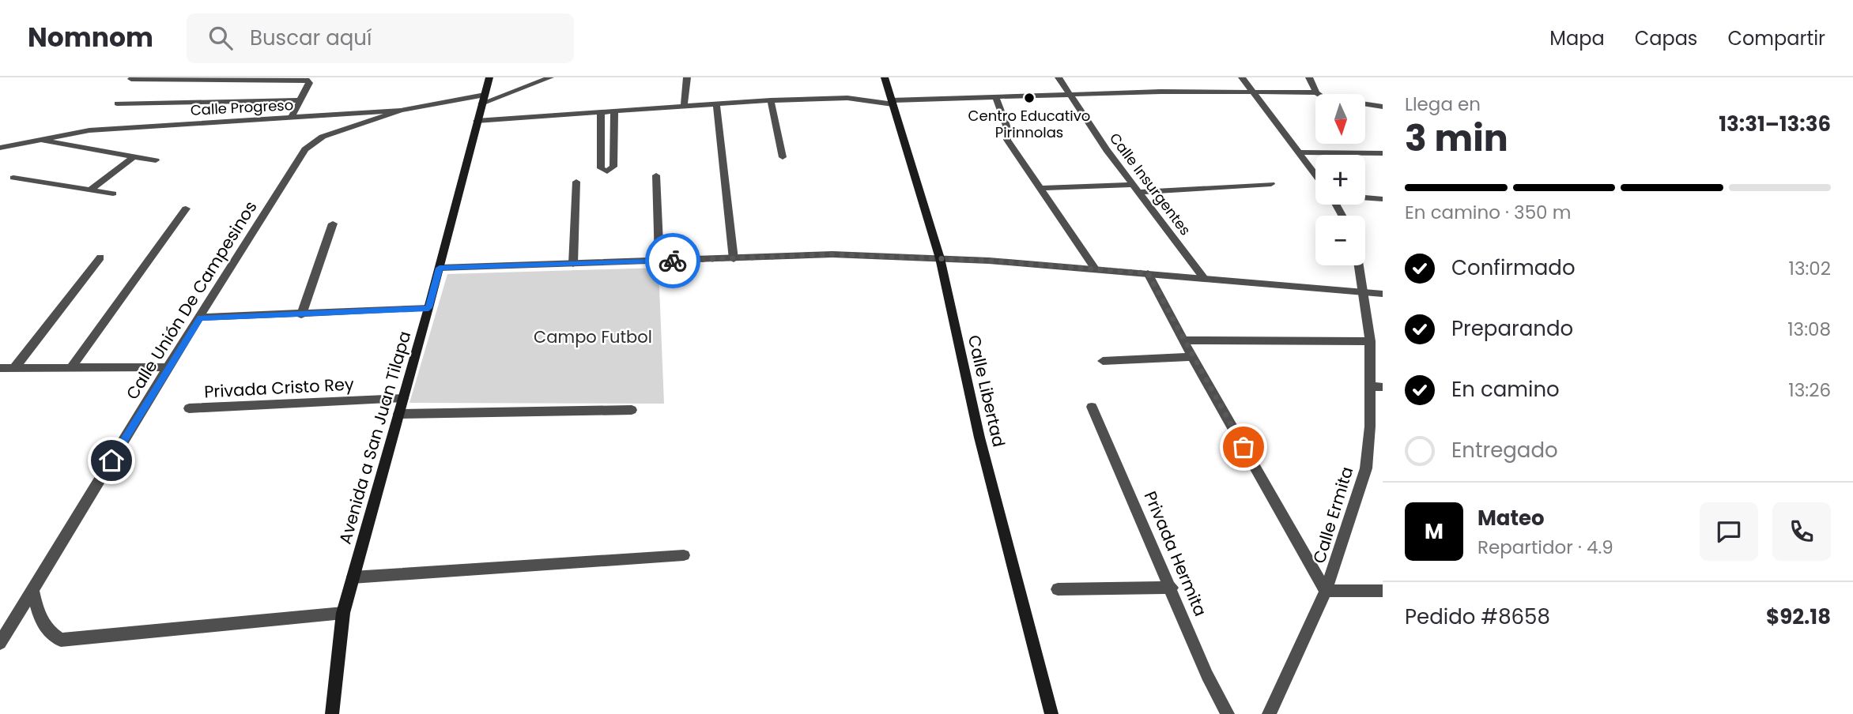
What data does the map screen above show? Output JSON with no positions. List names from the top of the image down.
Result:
{
  "streets": {
    "main road": ["Calle Libertad", "Avenida a San Juan Tilapa"],
    "street": [
      "Calle Progreso",
      "Calle Insurgentes",
      "Calle Unión De Campesinos",
      "Privada Cristo Rey",
      "Calle Ermita",
      "Privada Hermita"
    ]
  },
  "crossings": [
    ["Calle Progreso", "Calle Unión De Campesinos"],
    ["Calle Progreso", "Avenida a San Juan Tilapa"],
    ["Privada Cristo Rey", "Avenida a San Juan Tilapa"]
  ],
  "parks": ["Campo Futbol"],
  "places": ["Centro Educativo Pirinnolas"],
  "north": "bottom",
  "page": {
    "header": "Nomnom",
    "search": "Buscar aquí",
    "nav": ["Mapa", "Capas", "Compartir"],
    "heading": ["3 min", "Llega en", "13:31–13:36"],
    "panel": [
      "Mateo",
      "Repartidor · 4.9",
      "Pedido #8658",
      "$92.18"
    ],
    "map_buttons": ["+", "−"],
    "bar": "En camino · 350 m",
    "list": [
      ["Confirmado", "13:02"],
      ["Preparando", "13:08"],
      ["En camino", "13:26"],
      "Entregado"
    ],
    "round": "M"
  }
}
